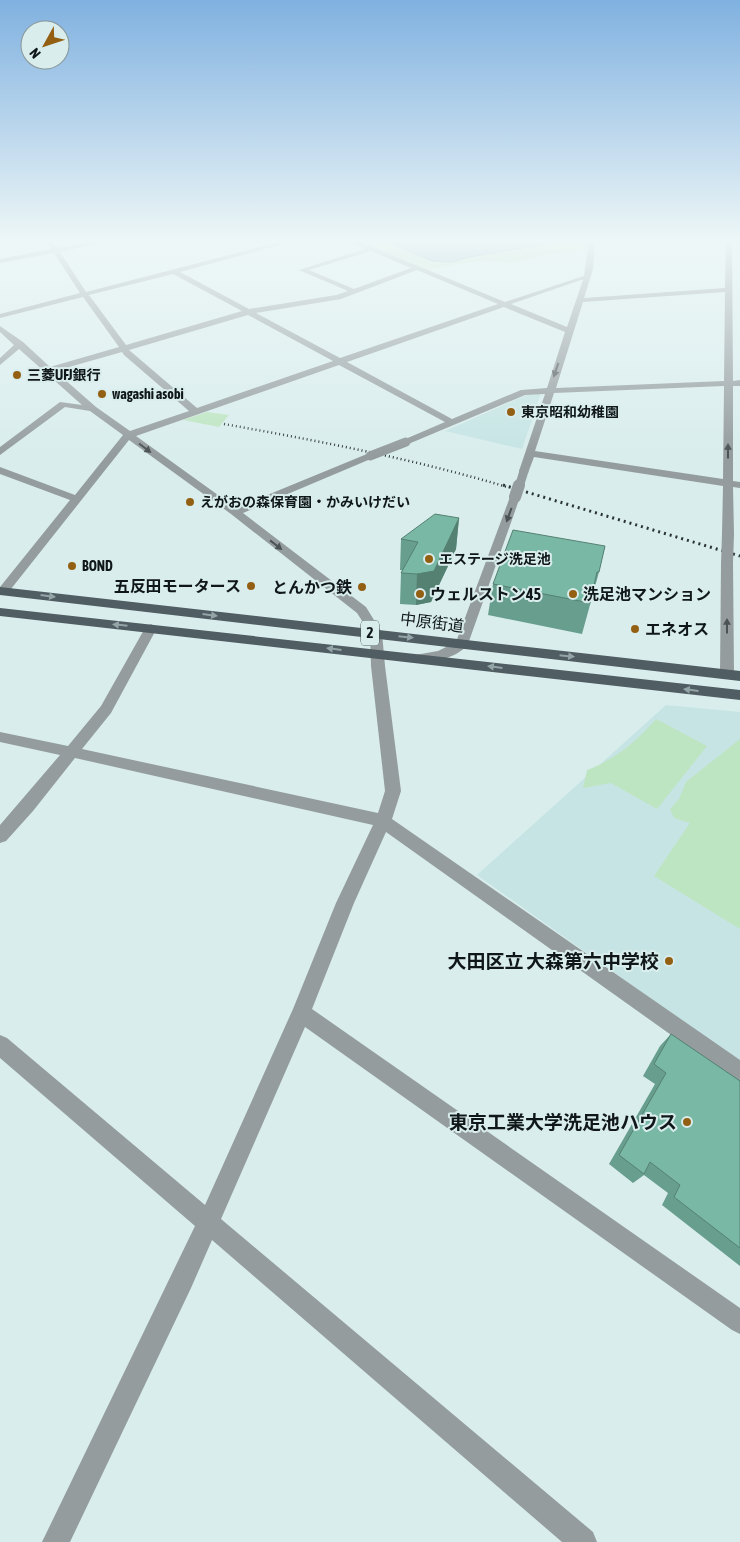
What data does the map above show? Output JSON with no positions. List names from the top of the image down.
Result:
{
  "streets": {
    "main road": ["中原街道", "2"]
  },
  "places": [
    "三菱UFJ銀行",
    "wagashi asobi",
    "東京昭和幼稚園",
    "えがおの森保育園・かみいけだい",
    "エステージ洗足池",
    "BOND",
    "五反田モータース",
    "とんかつ鉄",
    "ウェルストン45",
    "洗足池マンション",
    "エネオス",
    "大田区立 大森第六中学校",
    "東京工業大学洗足池ハウス"
  ],
  "north": "bottom left"
}
